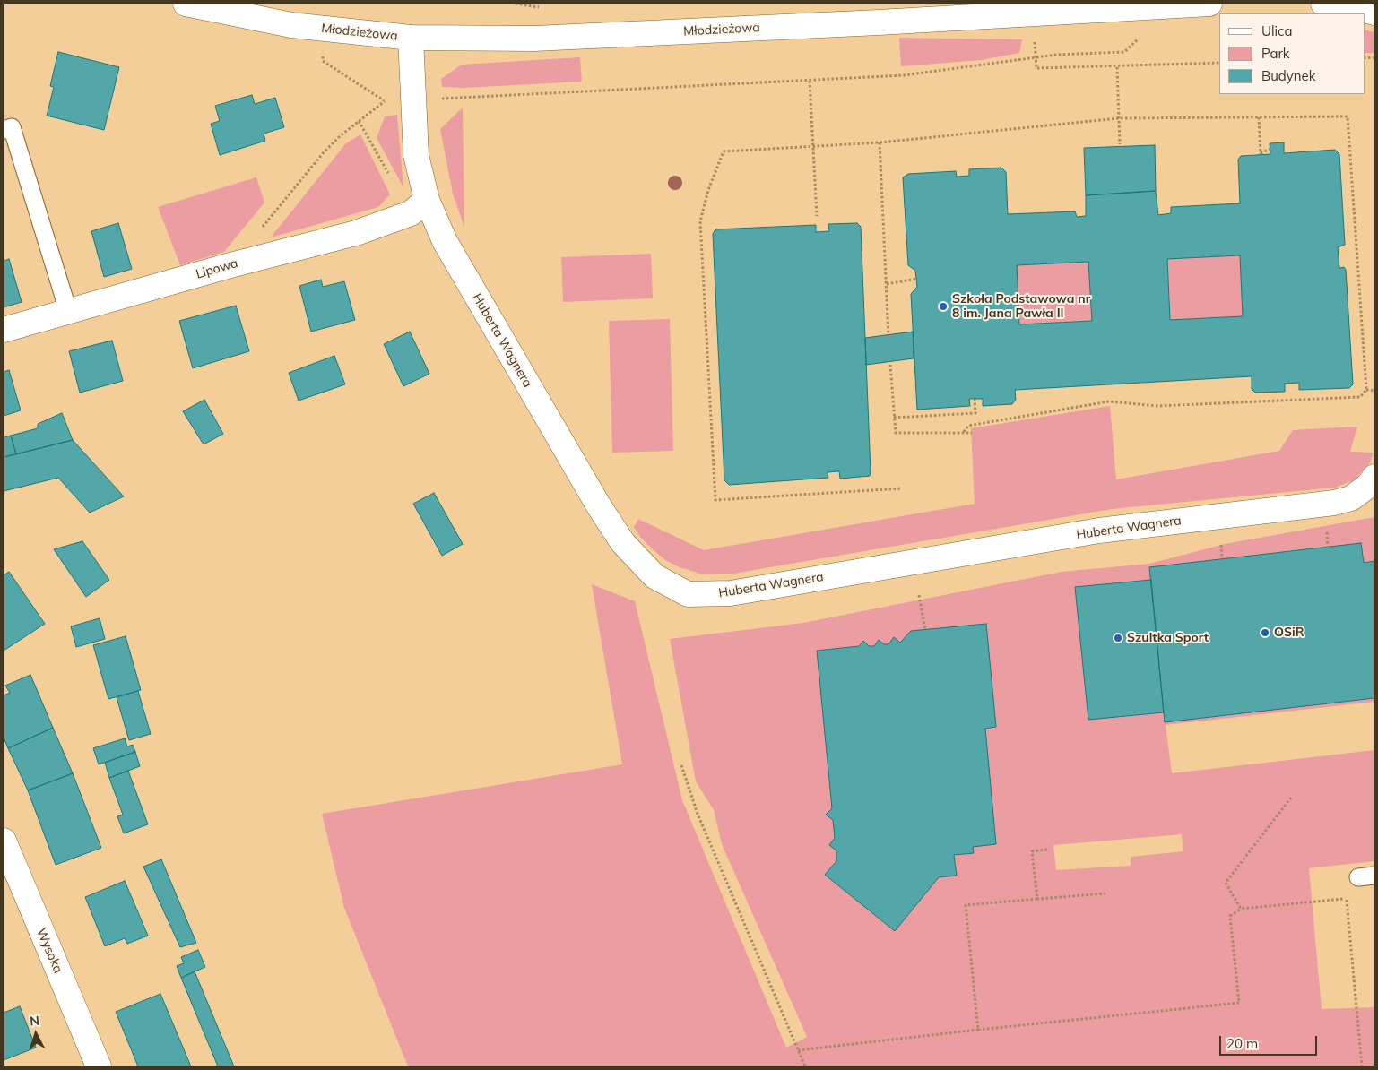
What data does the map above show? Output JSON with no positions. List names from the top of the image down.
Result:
{
  "streets": {
    "street": [
      "Młodzieżowa",
      "Lipowa",
      "Huberta Wagnera",
      "Wysoka"
    ]
  },
  "crossings": [
    ["Młodzieżowa", "Huberta Wagnera"],
    ["Lipowa", "Huberta Wagnera"]
  ],
  "places": ["Szkoła Podstawowa nr 8 im. Jana Pawła II", "OSiR", "Szultka Sport"],
  "legend": ["Ulica", "Park", "Budynek"],
  "scale_bar": "20 m",
  "north": "top"
}
